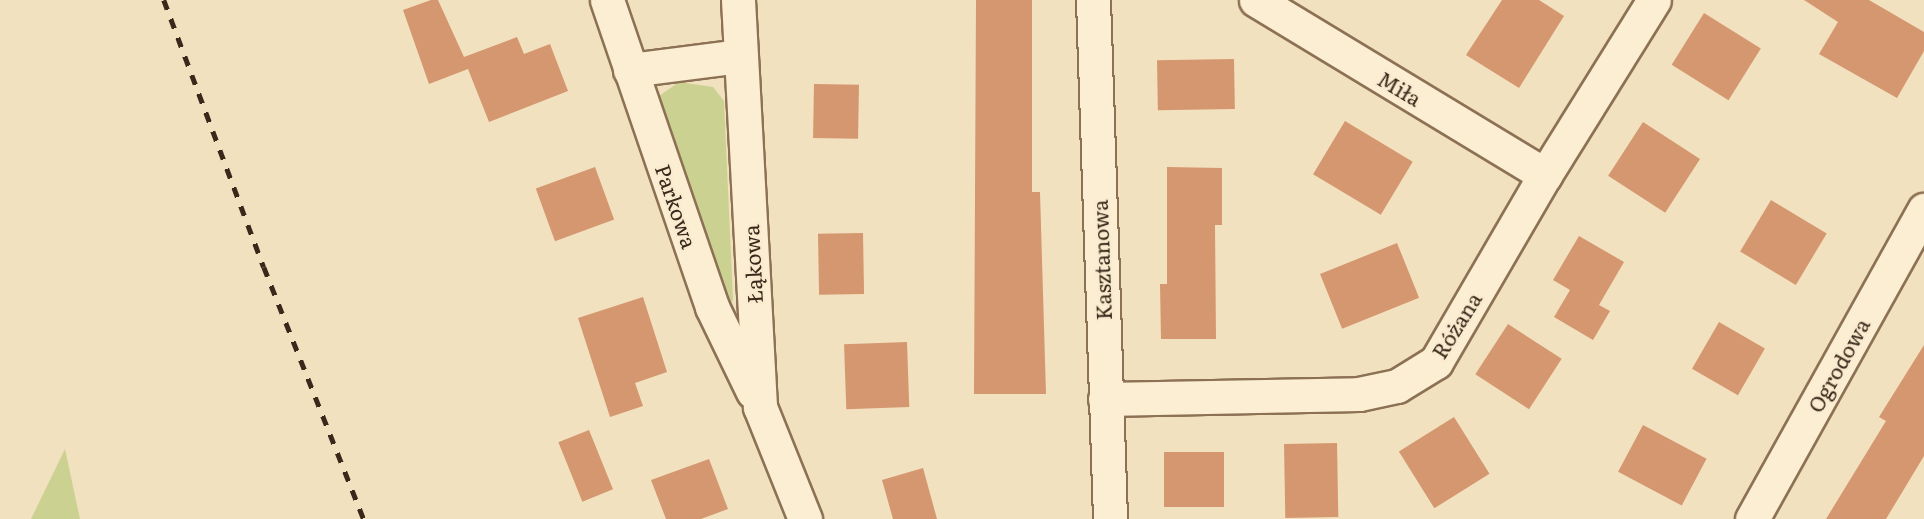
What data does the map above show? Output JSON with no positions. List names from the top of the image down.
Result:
{
  "streets": {
    "street": [
      "Miła",
      "Parkowa",
      "Kasztanowa",
      "Łąkowa",
      "Różana",
      "Ogrodowa"
    ]
  },
  "crossings": [
    ["Miła", "Różana"],
    ["Parkowa", "Łąkowa"],
    ["Kasztanowa", "Różana"]
  ]
}
